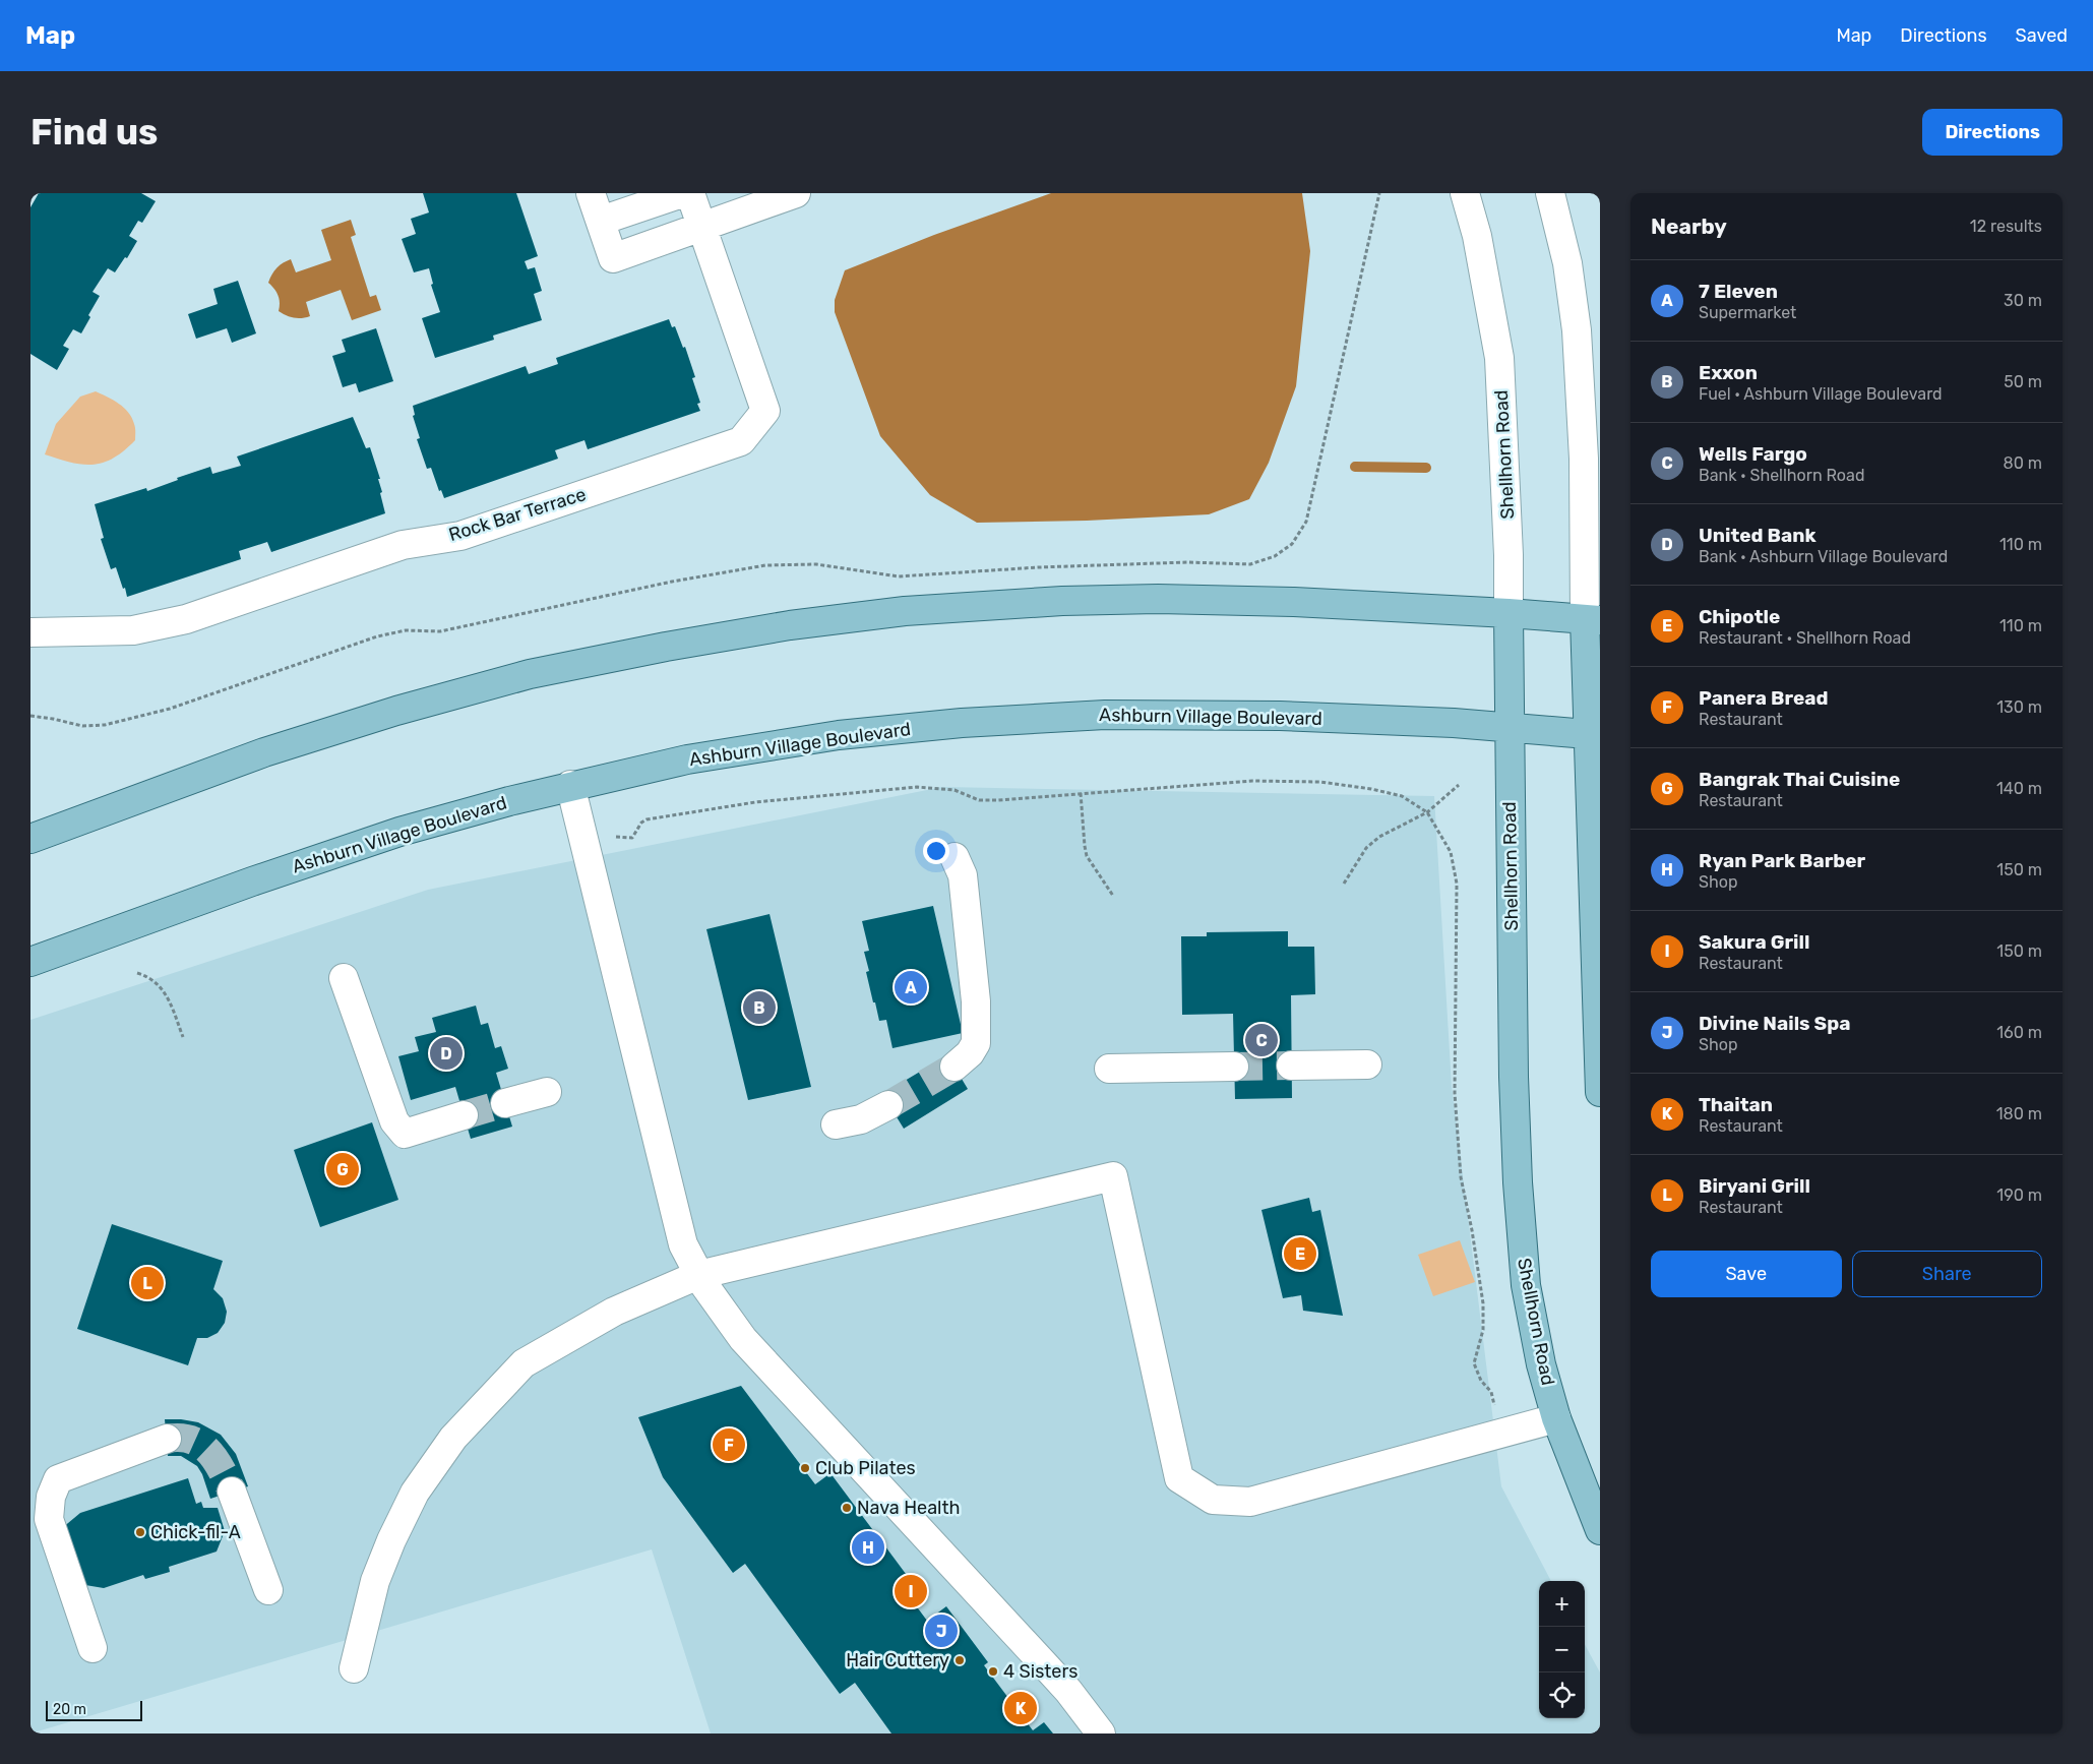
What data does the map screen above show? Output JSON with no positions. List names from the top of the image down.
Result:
{
  "streets": {
    "main road": ["Shellhorn Road", "Ashburn Village Boulevard"],
    "street": ["Rock Bar Terrace"]
  },
  "crossings": [
    ["Shellhorn Road", "Ashburn Village Boulevard"]
  ],
  "places": [
    "Club Pilates",
    "Nava Health",
    "Chick-fil-A",
    "Hair Cuttery",
    "4 Sisters"
  ],
  "scale_bar": "20 m",
  "page": {
    "header": "Map",
    "nav": ["Map", "Directions", "Saved"],
    "buttons": [
      "Directions",
      ["Save", "Share"]
    ],
    "title": "Find us",
    "heading": ["Nearby", "12 results"],
    "list": [
      {
        "mark": "A",
        "name": "7 Eleven",
        "note": "Supermarket",
        "value": "30 m"
      },
      {
        "mark": "B",
        "name": "Exxon",
        "note": "Fuel · Ashburn Village Boulevard",
        "value": "50 m"
      },
      {
        "mark": "C",
        "name": "Wells Fargo",
        "note": "Bank · Shellhorn Road",
        "value": "80 m"
      },
      {
        "mark": "D",
        "name": "United Bank",
        "note": "Bank · Ashburn Village Boulevard",
        "value": "110 m"
      },
      {
        "mark": "E",
        "name": "Chipotle",
        "note": "Restaurant · Shellhorn Road",
        "value": "110 m"
      },
      {
        "mark": "F",
        "name": "Panera Bread",
        "note": "Restaurant",
        "value": "130 m"
      },
      {
        "mark": "G",
        "name": "Bangrak Thai Cuisine",
        "note": "Restaurant",
        "value": "140 m"
      },
      {
        "mark": "H",
        "name": "Ryan Park Barber",
        "note": "Shop",
        "value": "150 m"
      },
      {
        "mark": "I",
        "name": "Sakura Grill",
        "note": "Restaurant",
        "value": "150 m"
      },
      {
        "mark": "J",
        "name": "Divine Nails Spa",
        "note": "Shop",
        "value": "160 m"
      },
      {
        "mark": "K",
        "name": "Thaitan",
        "note": "Restaurant",
        "value": "180 m"
      },
      {
        "mark": "L",
        "name": "Biryani Grill",
        "note": "Restaurant",
        "value": "190 m"
      }
    ],
    "pins": [
      "A",
      "B",
      "C",
      "D",
      "G",
      "E",
      "L",
      "F",
      "H",
      "I",
      "J",
      "K"
    ],
    "map_buttons": ["+", "−"],
    "scale": "20 m"
  }
}
